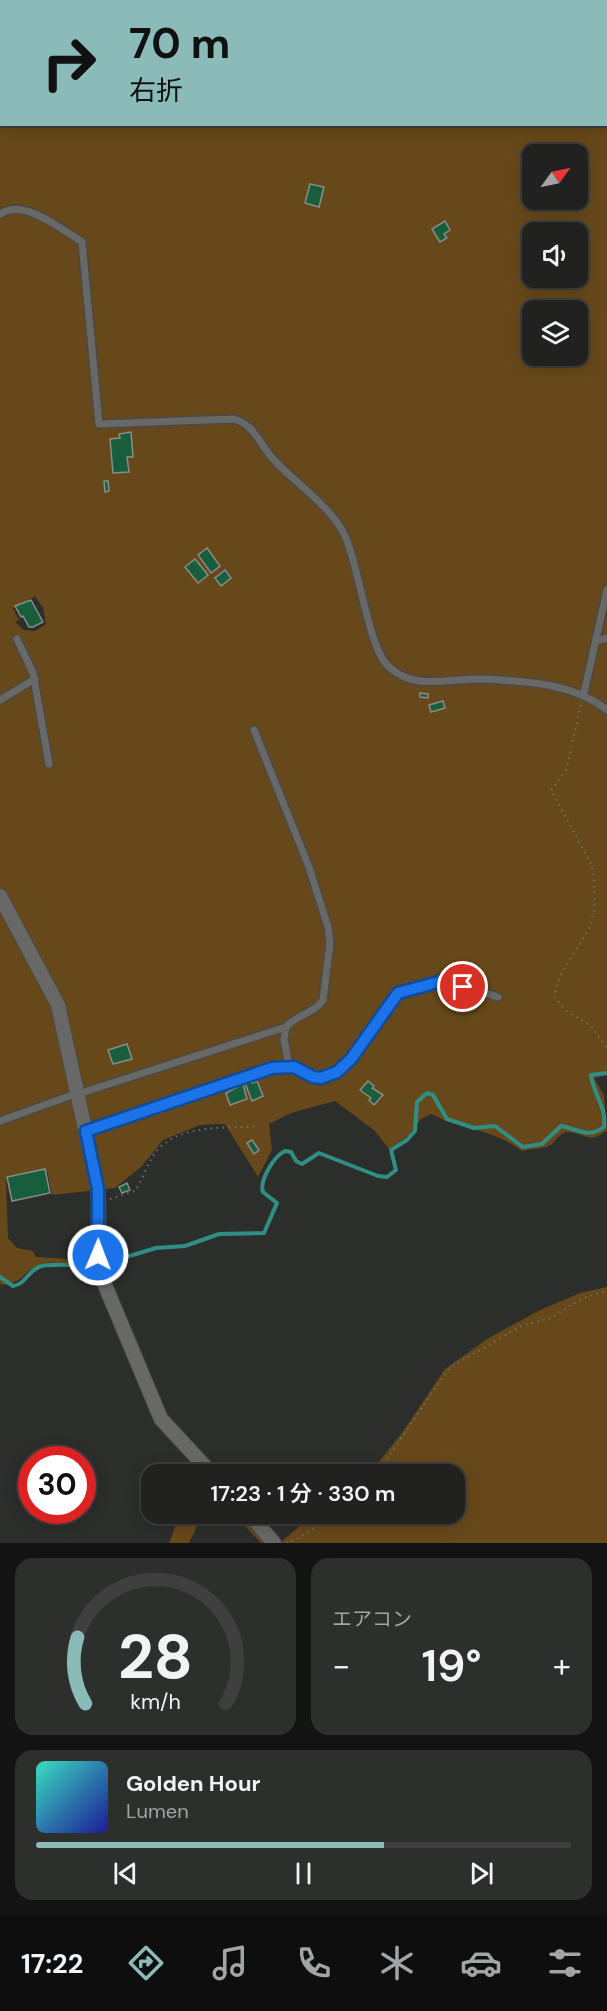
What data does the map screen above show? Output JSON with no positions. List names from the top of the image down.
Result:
{
  "north": "top right",
  "page": {
    "turn": ["70 m", "右折"],
    "limit": "30",
    "trip": "17:23 · 1 分 · 330 m",
    "tile": "エアコン",
    "heat": ["−", "19°", "+"],
    "song": ["Golden Hour", "Lumen"],
    "tabs": "17:22",
    "gauge": ["28", "km/h"]
  }
}
